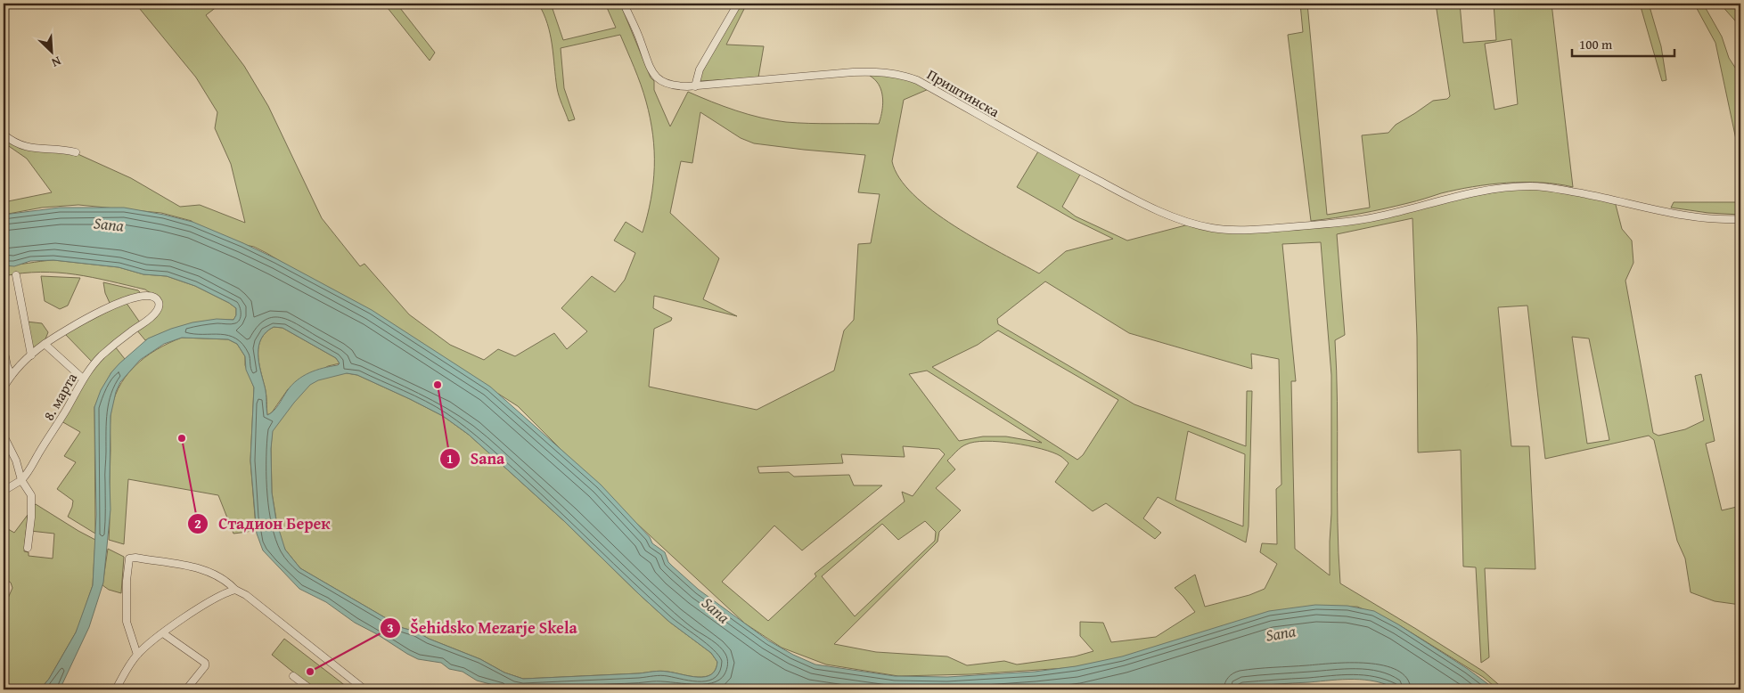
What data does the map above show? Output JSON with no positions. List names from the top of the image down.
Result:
{
  "streets": {
    "street": ["Приштинска", "8. марта"]
  },
  "water": ["Sana"],
  "places": ["Sana", "Стадион Берек", "Šehidsko Mezarje Skela"],
  "scale_bar": "100 m",
  "north": "bottom right"
}
